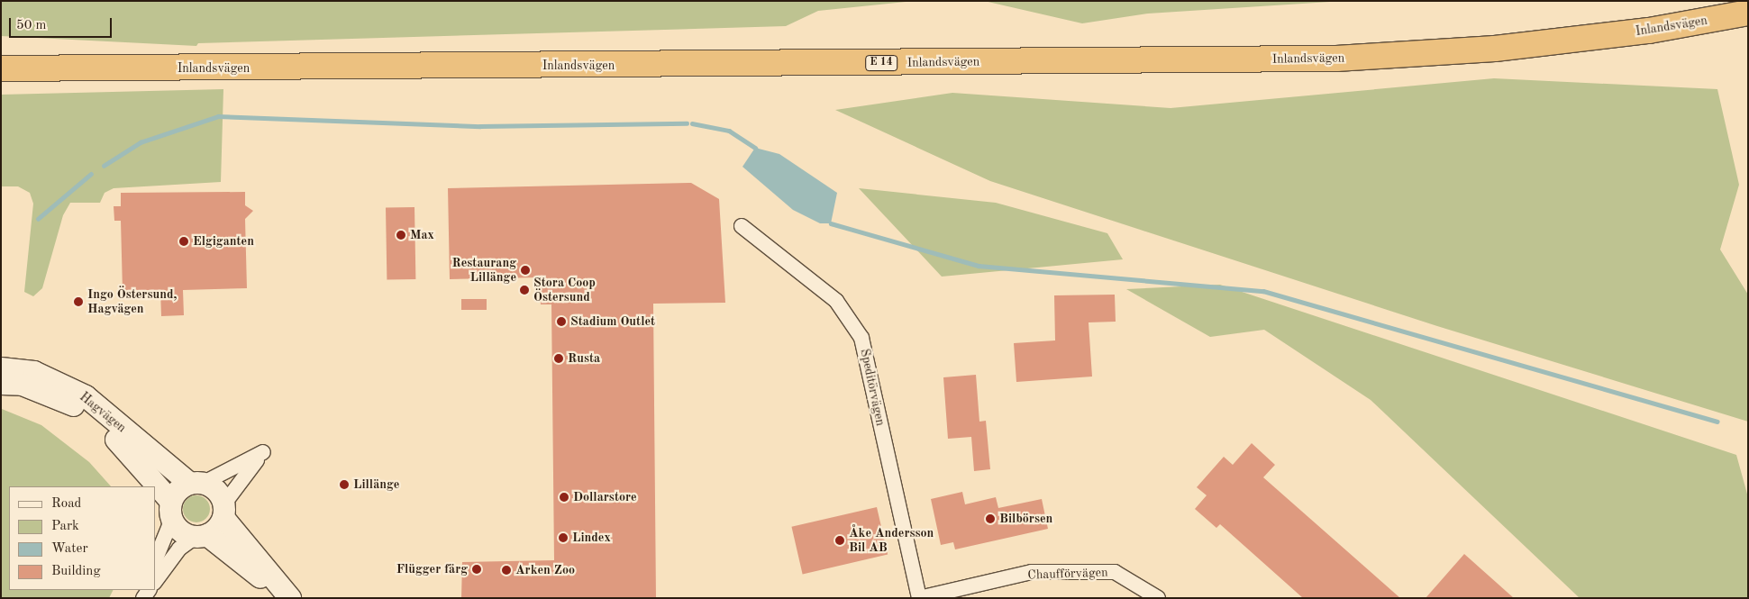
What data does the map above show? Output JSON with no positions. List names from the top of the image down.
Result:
{
  "streets": {
    "highway": ["Inlandsvägen", "E 14"],
    "street": ["Speditörvägen", "Hagvägen", "Chaufförvägen"]
  },
  "crossings": [
    ["Speditörvägen", "Chaufförvägen"]
  ],
  "places": [
    "Max",
    "Elgiganten",
    "Restaurang Lillänge",
    "Stora Coop Östersund",
    "Ingo Östersund, Hagvägen",
    "Stadium Outlet",
    "Rusta",
    "Lillänge",
    "Dollarstore",
    "Bilbörsen",
    "Lindex",
    "Åke Andersson Bil AB",
    "Flügger färg",
    "Arken Zoo"
  ],
  "legend": [
    "Road",
    "Park",
    "Water",
    "Building"
  ],
  "scale_bar": "50 m"
}
